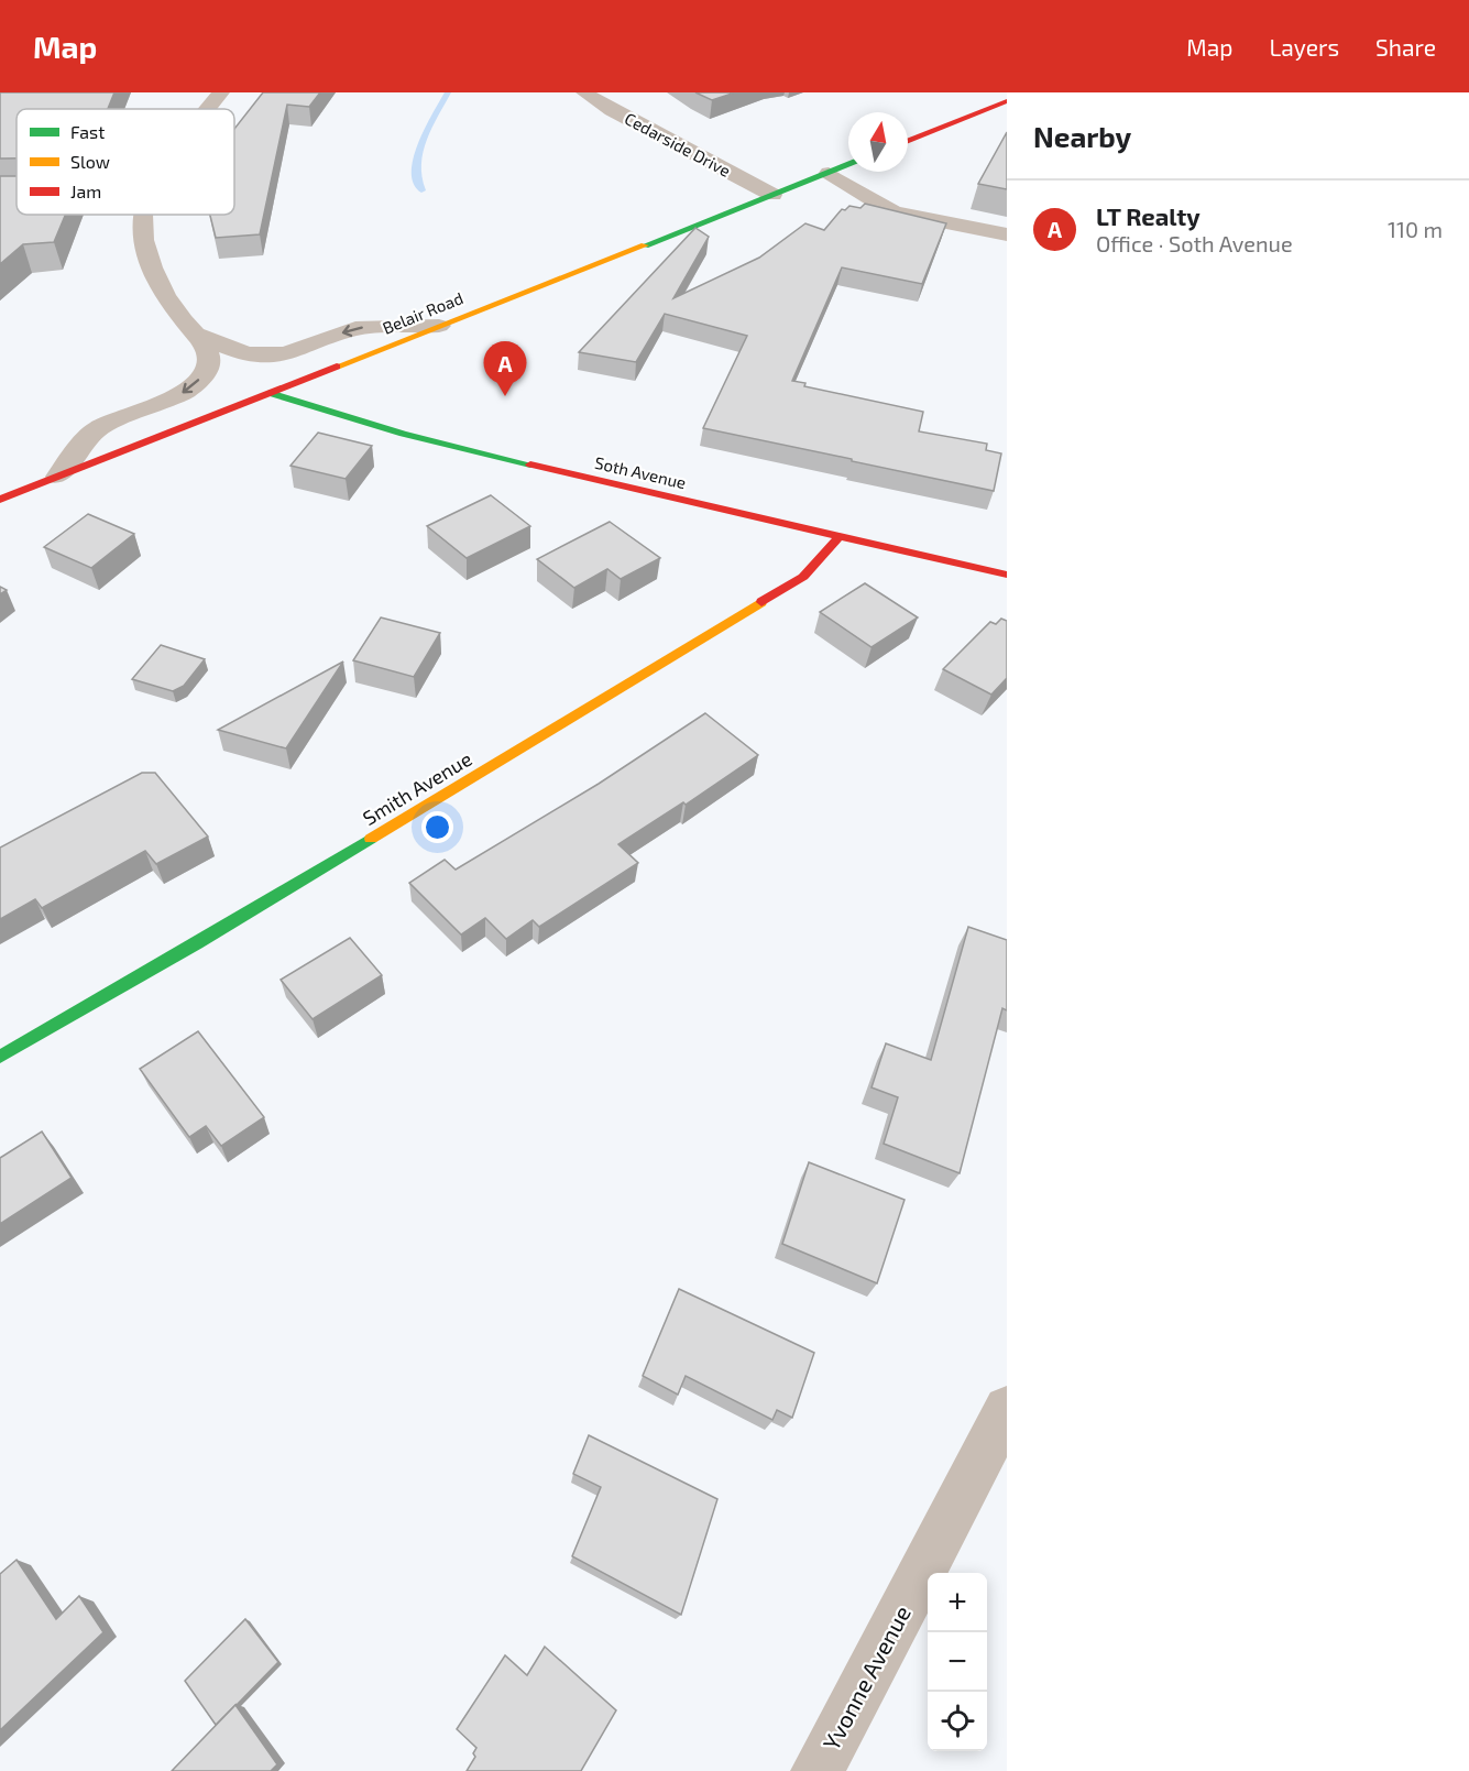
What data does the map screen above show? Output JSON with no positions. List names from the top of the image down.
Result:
{
  "streets": {
    "main road": ["Belair Road", "Soth Avenue", "Smith Avenue"],
    "street": ["Cedarside Drive", "Yvonne Avenue"]
  },
  "crossings": [
    ["Cedarside Drive", "Belair Road"],
    ["Belair Road", "Soth Avenue"],
    ["Soth Avenue", "Smith Avenue"]
  ],
  "legend": ["Fast", "Slow", "Jam"],
  "north": "top",
  "page": {
    "header": "Map",
    "nav": ["Map", "Layers", "Share"],
    "heading": "Nearby",
    "list": [
      {
        "mark": "A",
        "name": "LT Realty",
        "note": "Office · Soth Avenue",
        "value": "110 m"
      }
    ],
    "pins": "A",
    "map_buttons": ["+", "−"]
  }
}
